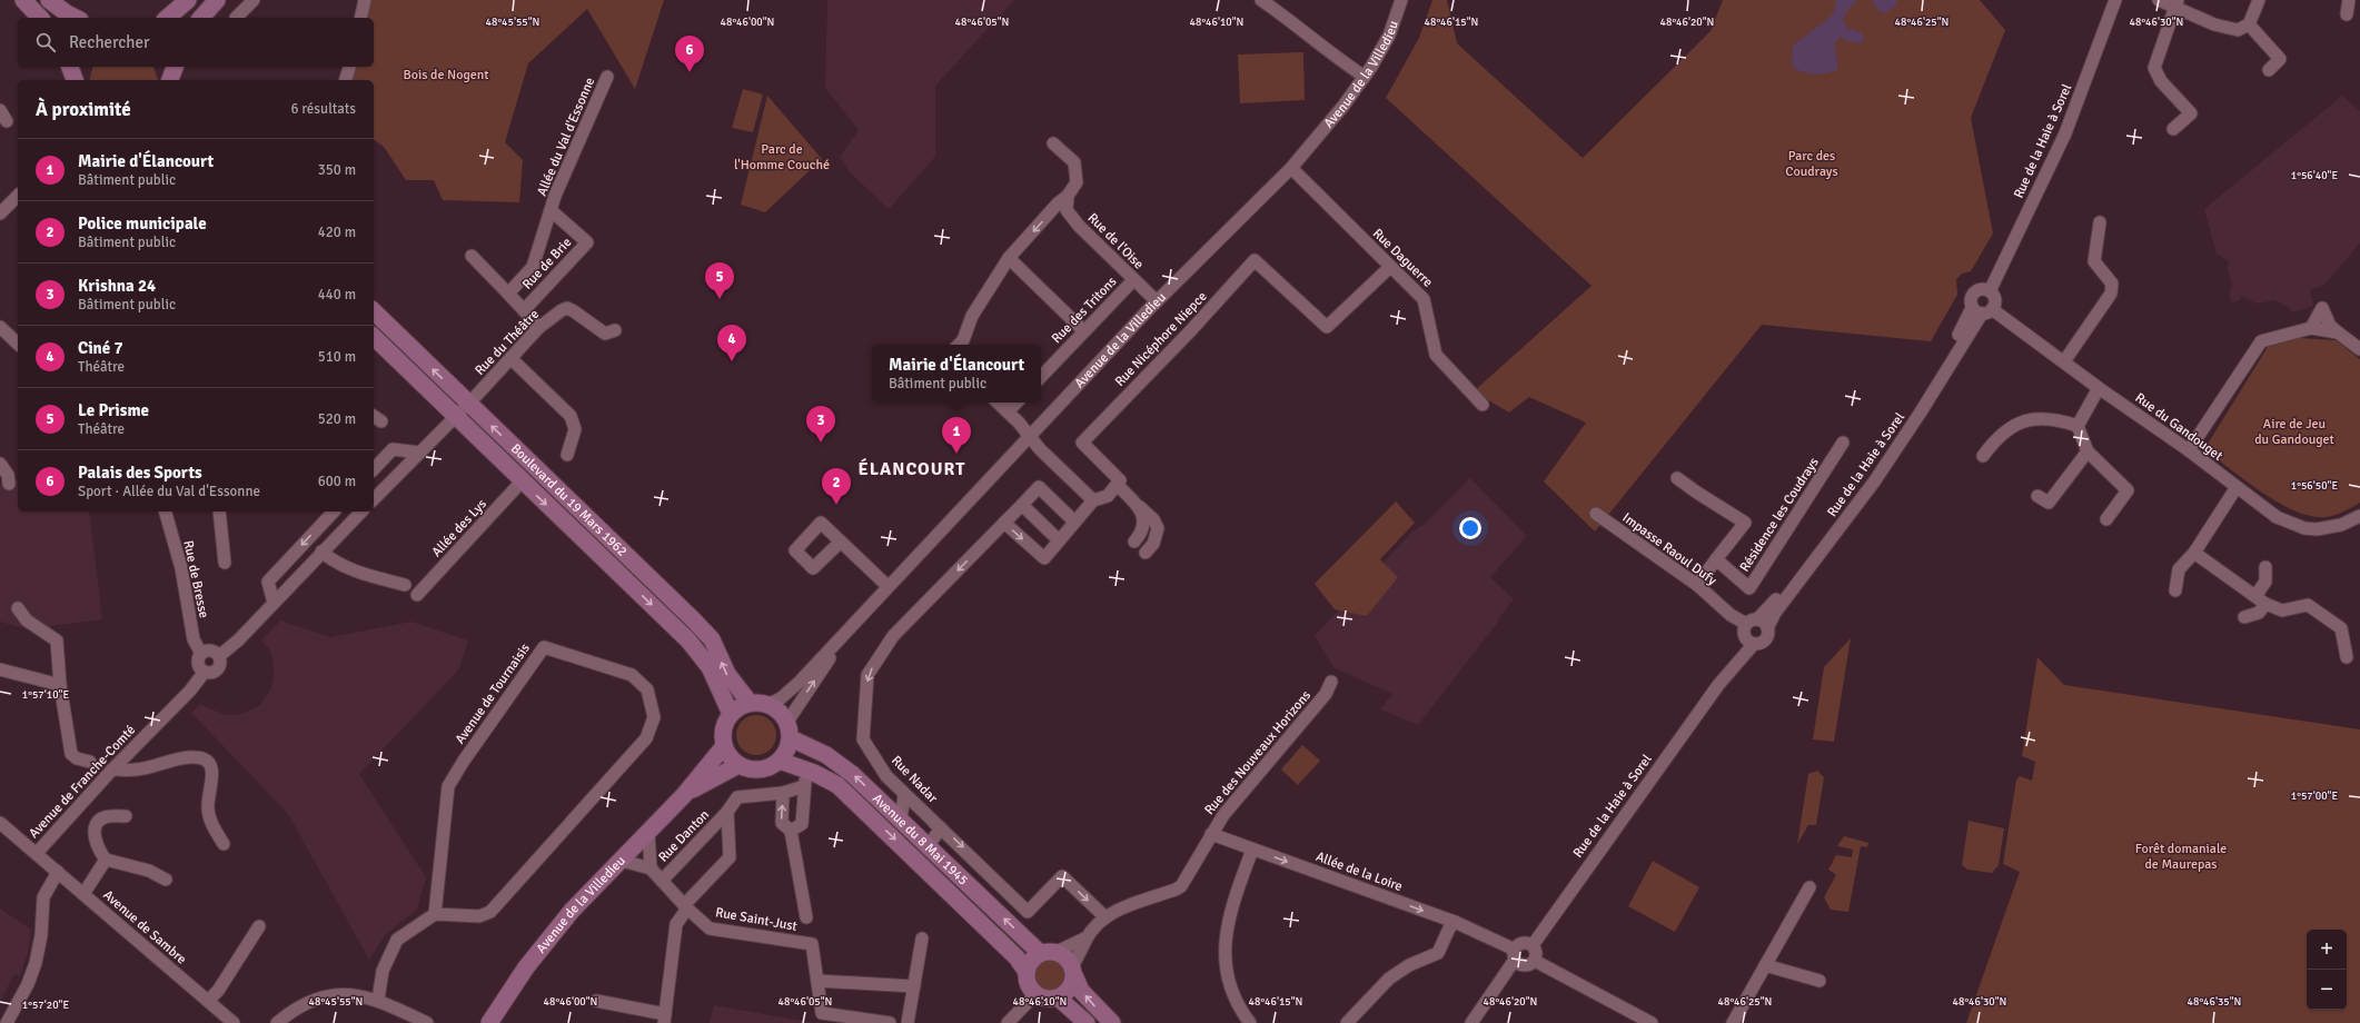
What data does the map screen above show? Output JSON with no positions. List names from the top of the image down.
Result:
{
  "streets": {
    "street": [
      "Avenue de la Villedieu",
      "Allée du Val d'Essonne",
      "Rue de la Haie à Sorel",
      "Rue de l'Oise",
      "Rue Daguerre",
      "Rue de Brie",
      "Rue des Tritons",
      "Rue Nicéphore Niepce",
      "Rue du Théâtre",
      "Rue du Gandouget",
      "Boulevard du 19 Mars 1962",
      "Résidence les Coudrays",
      "Allée des Lys",
      "Impasse Raoul Dufy",
      "Rue de Bresse",
      "Avenue de Tournaisis",
      "Rue des Nouveaux Horizons",
      "Rue Nadar",
      "Avenue de Franche-Comté",
      "Rue Danton",
      "Avenue du 8 Mai 1945",
      "Allée de la Loire",
      "Rue Saint-Just",
      "Avenue de Sambre"
    ]
  },
  "crossings": [
    ["Avenue de la Villedieu", "Rue de l'Oise"],
    ["Avenue de la Villedieu", "Rue Daguerre"],
    ["Avenue de la Villedieu", "Boulevard du 19 Mars 1962"],
    ["Avenue de la Villedieu", "Avenue du 8 Mai 1945"],
    ["Allée du Val d'Essonne", "Rue de Brie"],
    ["Rue de la Haie à Sorel", "Rue du Gandouget"],
    ["Rue de la Haie à Sorel", "Impasse Raoul Dufy"],
    ["Rue de la Haie à Sorel", "Allée de la Loire"],
    ["Rue de l'Oise", "Rue des Tritons"],
    ["Rue Daguerre", "Rue Nicéphore Niepce"],
    ["Rue de Brie", "Rue du Théâtre"],
    ["Rue du Théâtre", "Boulevard du 19 Mars 1962"],
    ["Boulevard du 19 Mars 1962", "Allée des Lys"],
    ["Boulevard du 19 Mars 1962", "Avenue du 8 Mai 1945"],
    ["Résidence les Coudrays", "Impasse Raoul Dufy"],
    ["Rue de Bresse", "Avenue de Franche-Comté"],
    ["Rue des Nouveaux Horizons", "Rue Nadar"],
    ["Rue des Nouveaux Horizons", "Avenue du 8 Mai 1945"],
    ["Rue des Nouveaux Horizons", "Allée de la Loire"],
    ["Avenue de Franche-Comté", "Avenue de Sambre"],
    ["Rue Danton", "Avenue du 8 Mai 1945"],
    ["Rue Danton", "Rue Saint-Just"]
  ],
  "one_way": ["Allée de la Loire"],
  "districts": ["ÉLANCOURT"],
  "parks": [
    "Bois de Nogent",
    "Parc de l'Homme Couché",
    "Parc des Coudrays",
    "Aire de Jeu du Gandouget",
    "Forêt domaniale de Maurepas"
  ],
  "page": {
    "search": "Rechercher",
    "pins": [
      "6",
      "5",
      "4",
      "3",
      "1",
      "2"
    ],
    "heading": ["À proximité", "6 résultats"],
    "list": [
      {
        "mark": "1",
        "name": "Mairie d'Élancourt",
        "note": "Bâtiment public",
        "value": "350 m"
      },
      {
        "mark": "2",
        "name": "Police municipale",
        "note": "Bâtiment public",
        "value": "420 m"
      },
      {
        "mark": "3",
        "name": "Krishna 24",
        "note": "Bâtiment public",
        "value": "440 m"
      },
      {
        "mark": "4",
        "name": "Ciné 7",
        "note": "Théâtre",
        "value": "510 m"
      },
      {
        "mark": "5",
        "name": "Le Prisme",
        "note": "Théâtre",
        "value": "520 m"
      },
      {
        "mark": "6",
        "name": "Palais des Sports",
        "note": "Sport · Allée du Val d'Essonne",
        "value": "600 m"
      }
    ],
    "popup": ["Mairie d'Élancourt", "Bâtiment public"],
    "map_buttons": ["+", "−"]
  },
  "coordinates": [
    "48°46'20\"N",
    "48°45'55\"N",
    "48°46'00\"N",
    "48°46'05\"N",
    "48°46'10\"N",
    "48°46'15\"N",
    "48°46'25\"N",
    "48°46'30\"N",
    "1°56'40\"E",
    "1°56'50\"E",
    "1°57'10\"E",
    "1°57'00\"E",
    "48°46'35\"N",
    "1°57'20\"E"
  ]
}
